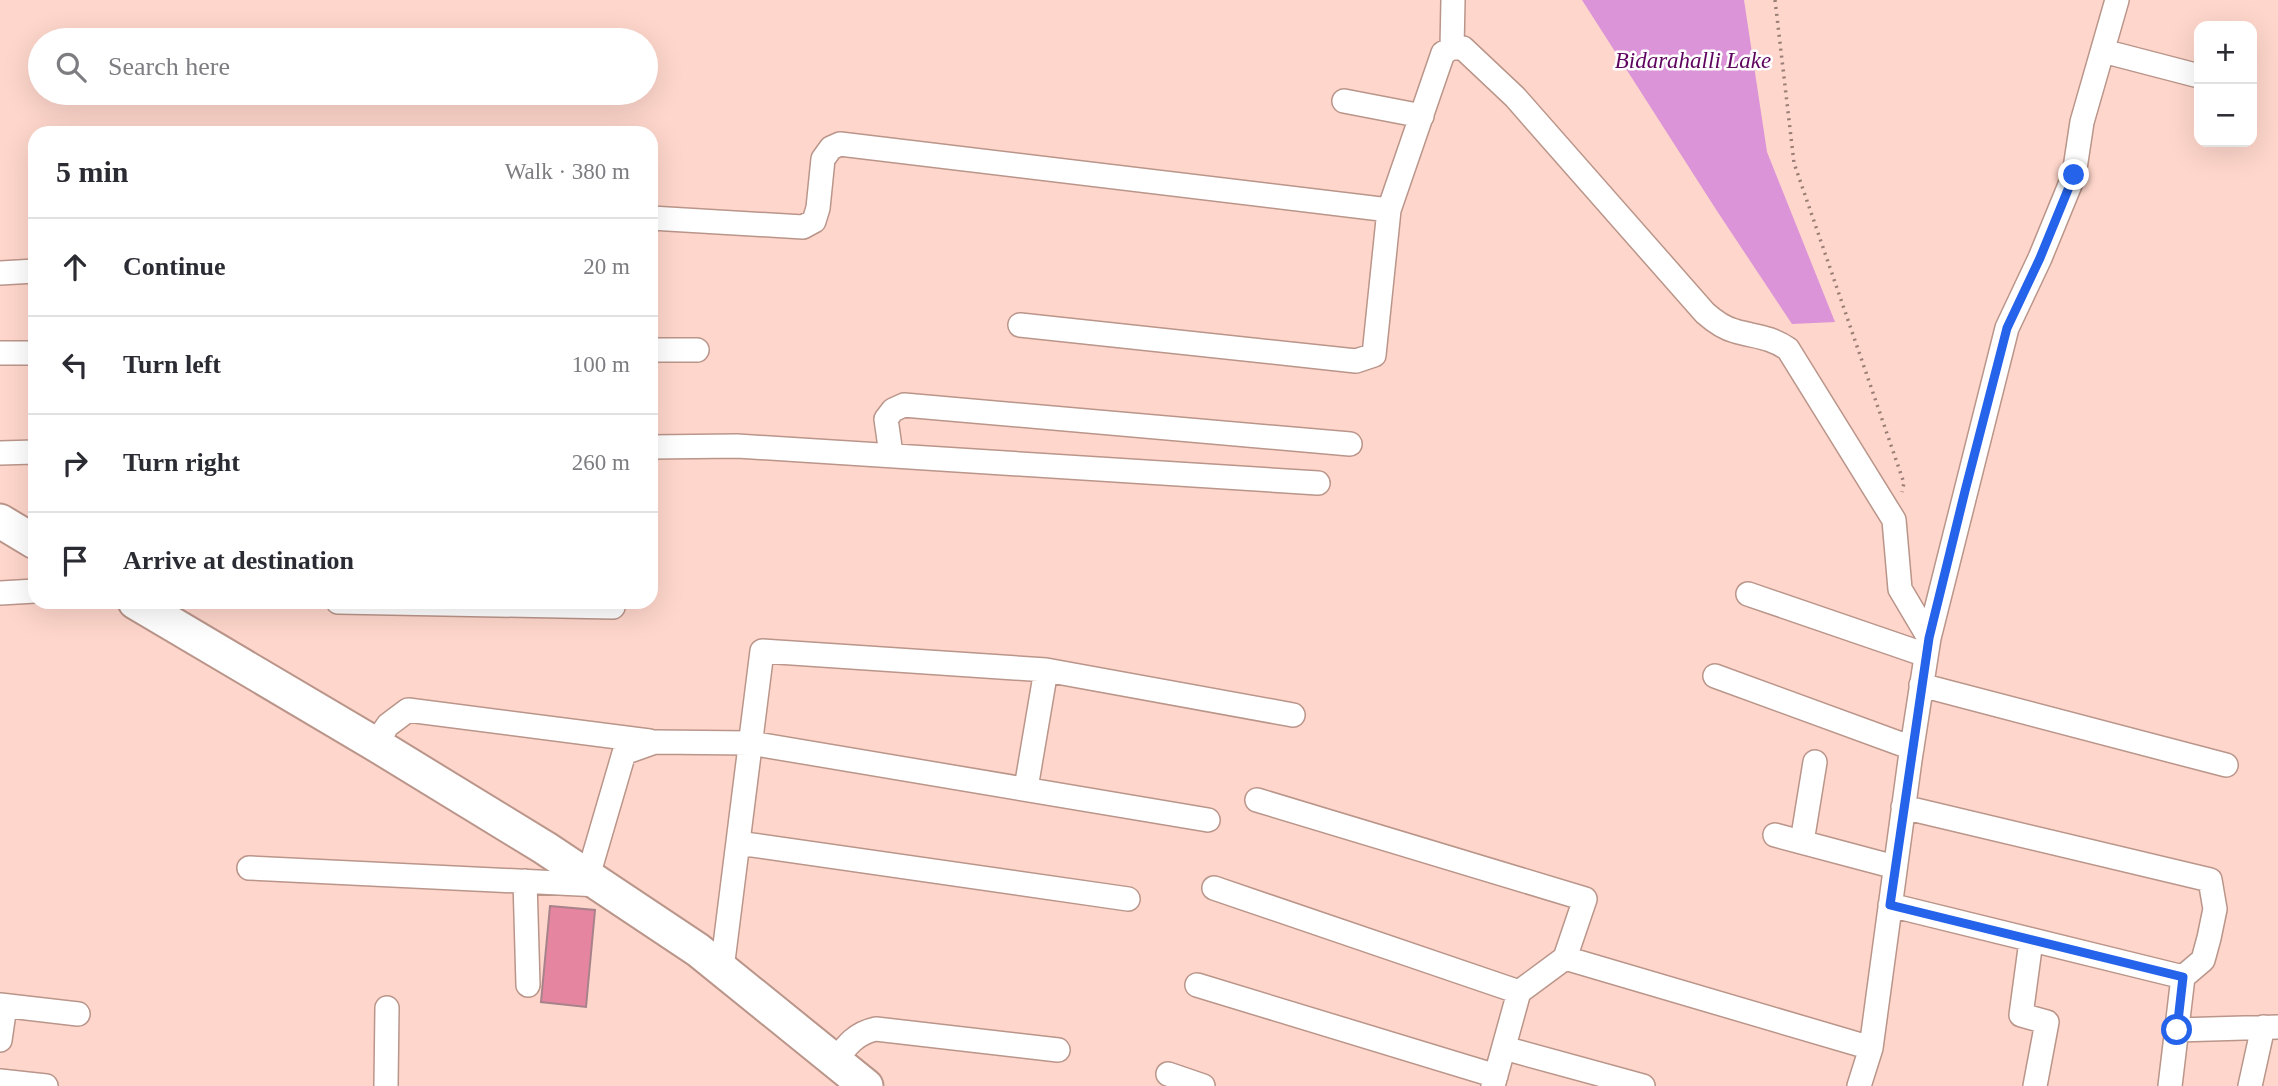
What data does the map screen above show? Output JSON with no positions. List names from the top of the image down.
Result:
{
  "water": ["Bidarahalli Lake"],
  "page": {
    "map_buttons": ["+", "−"],
    "search": "Search here",
    "heading": ["5 min", "Walk · 380 m"],
    "list": [
      ["Continue", "20 m"],
      ["Turn left", "100 m"],
      ["Turn right", "260 m"],
      "Arrive at destination"
    ]
  }
}
